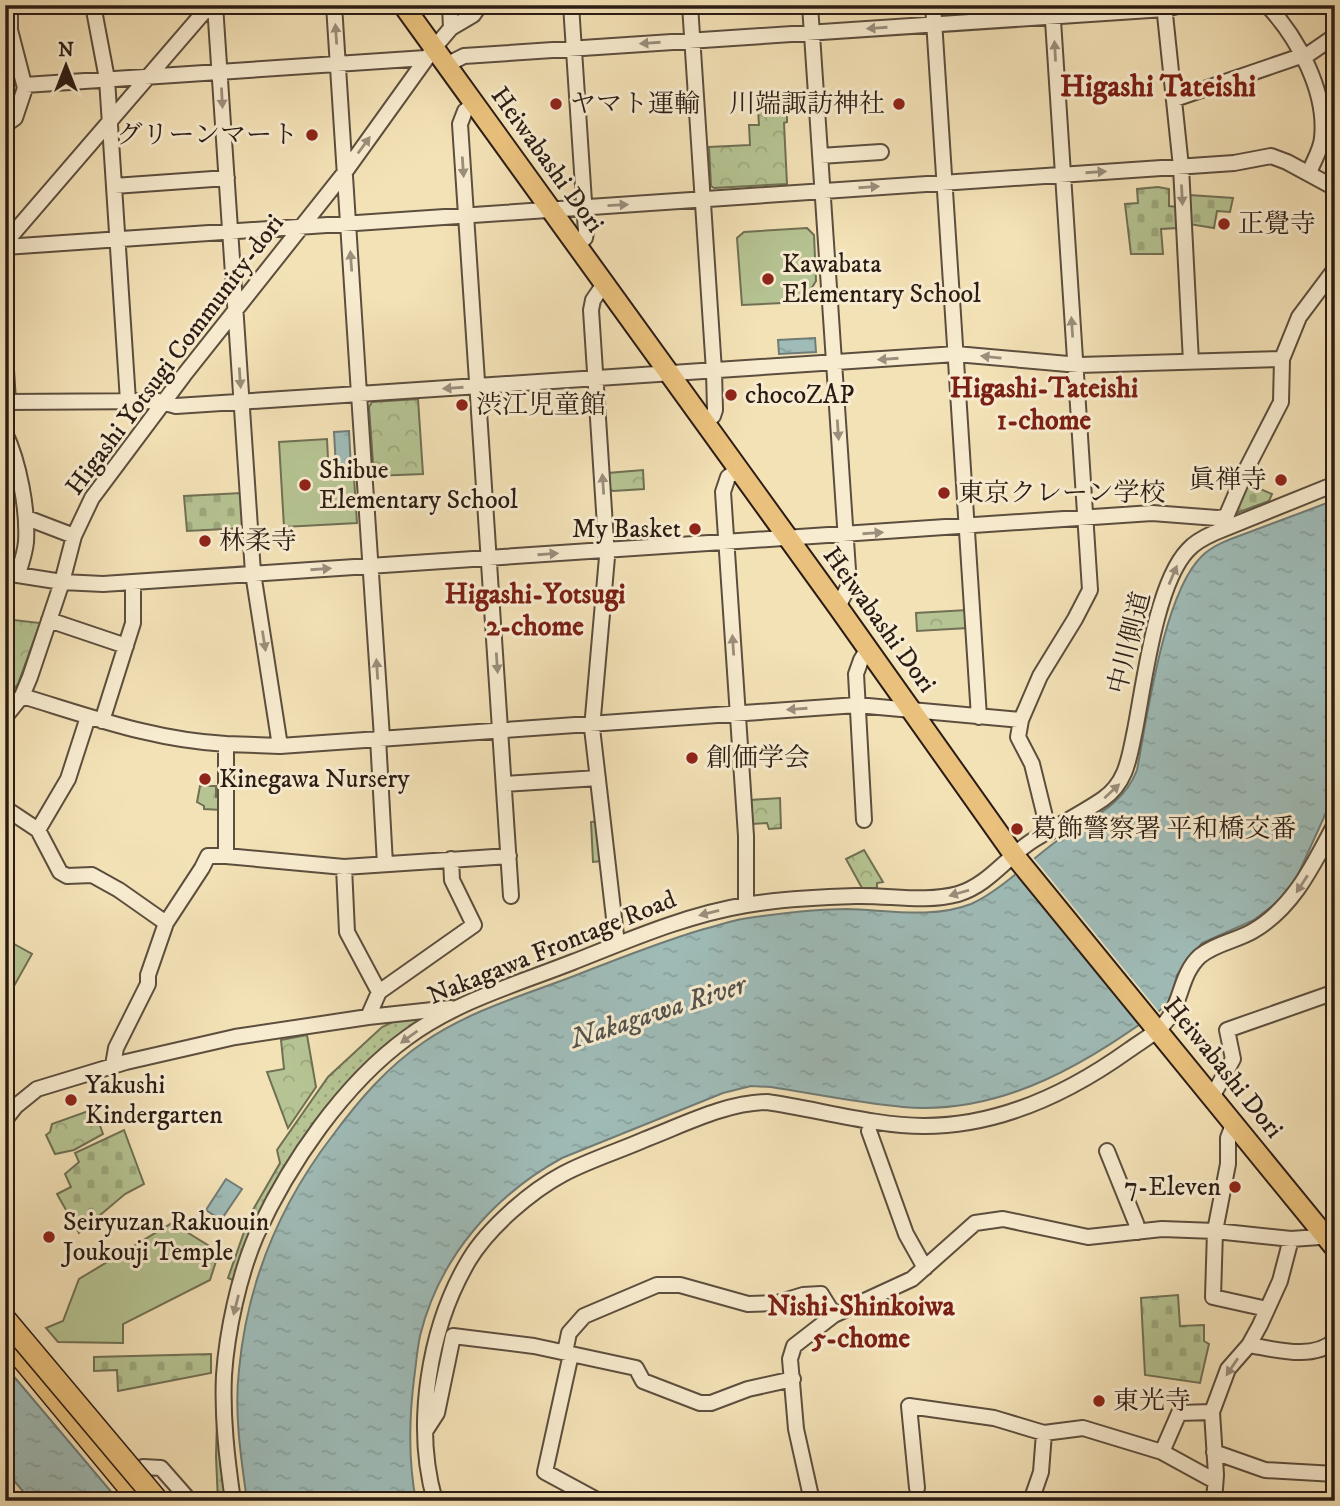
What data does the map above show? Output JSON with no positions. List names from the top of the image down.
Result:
{
  "streets": {
    "main road": ["Heiwabashi Dori"],
    "street": ["Higashi Yotsugi Community-dori", "中川側道", "Nakagawa Frontage Road"]
  },
  "crossings": [
    ["Heiwabashi Dori", "Higashi Yotsugi Community-dori"],
    ["Heiwabashi Dori", "中川側道"],
    ["Heiwabashi Dori", "Nakagawa Frontage Road"],
    ["中川側道", "Nakagawa Frontage Road"]
  ],
  "one_way": ["中川側道", "Nakagawa Frontage Road"],
  "districts": [
    "Higashi Tateishi",
    "Higashi-Tateishi 1-chome",
    "Higashi-Yotsugi 2-chome",
    "Nishi-Shinkoiwa 5-chome"
  ],
  "water": ["Nakagawa River"],
  "places": [
    "ヤマト運輸",
    "川端諏訪神社",
    "グリーンマート",
    "正覺寺",
    "Kawabata Elementary School",
    "chocoZAP",
    "渋江児童館",
    "眞禅寺",
    "Shibue Elementary School",
    "東京クレーン学校",
    "My Basket",
    "林柔寺",
    "創価学会",
    "Kinegawa Nursery",
    "葛飾警察署 平和橋交番",
    "Yakushi Kindergarten",
    "7-Eleven",
    "Seiryuzan Rakuouin Joukouji Temple",
    "東光寺"
  ],
  "north": "top"
}
